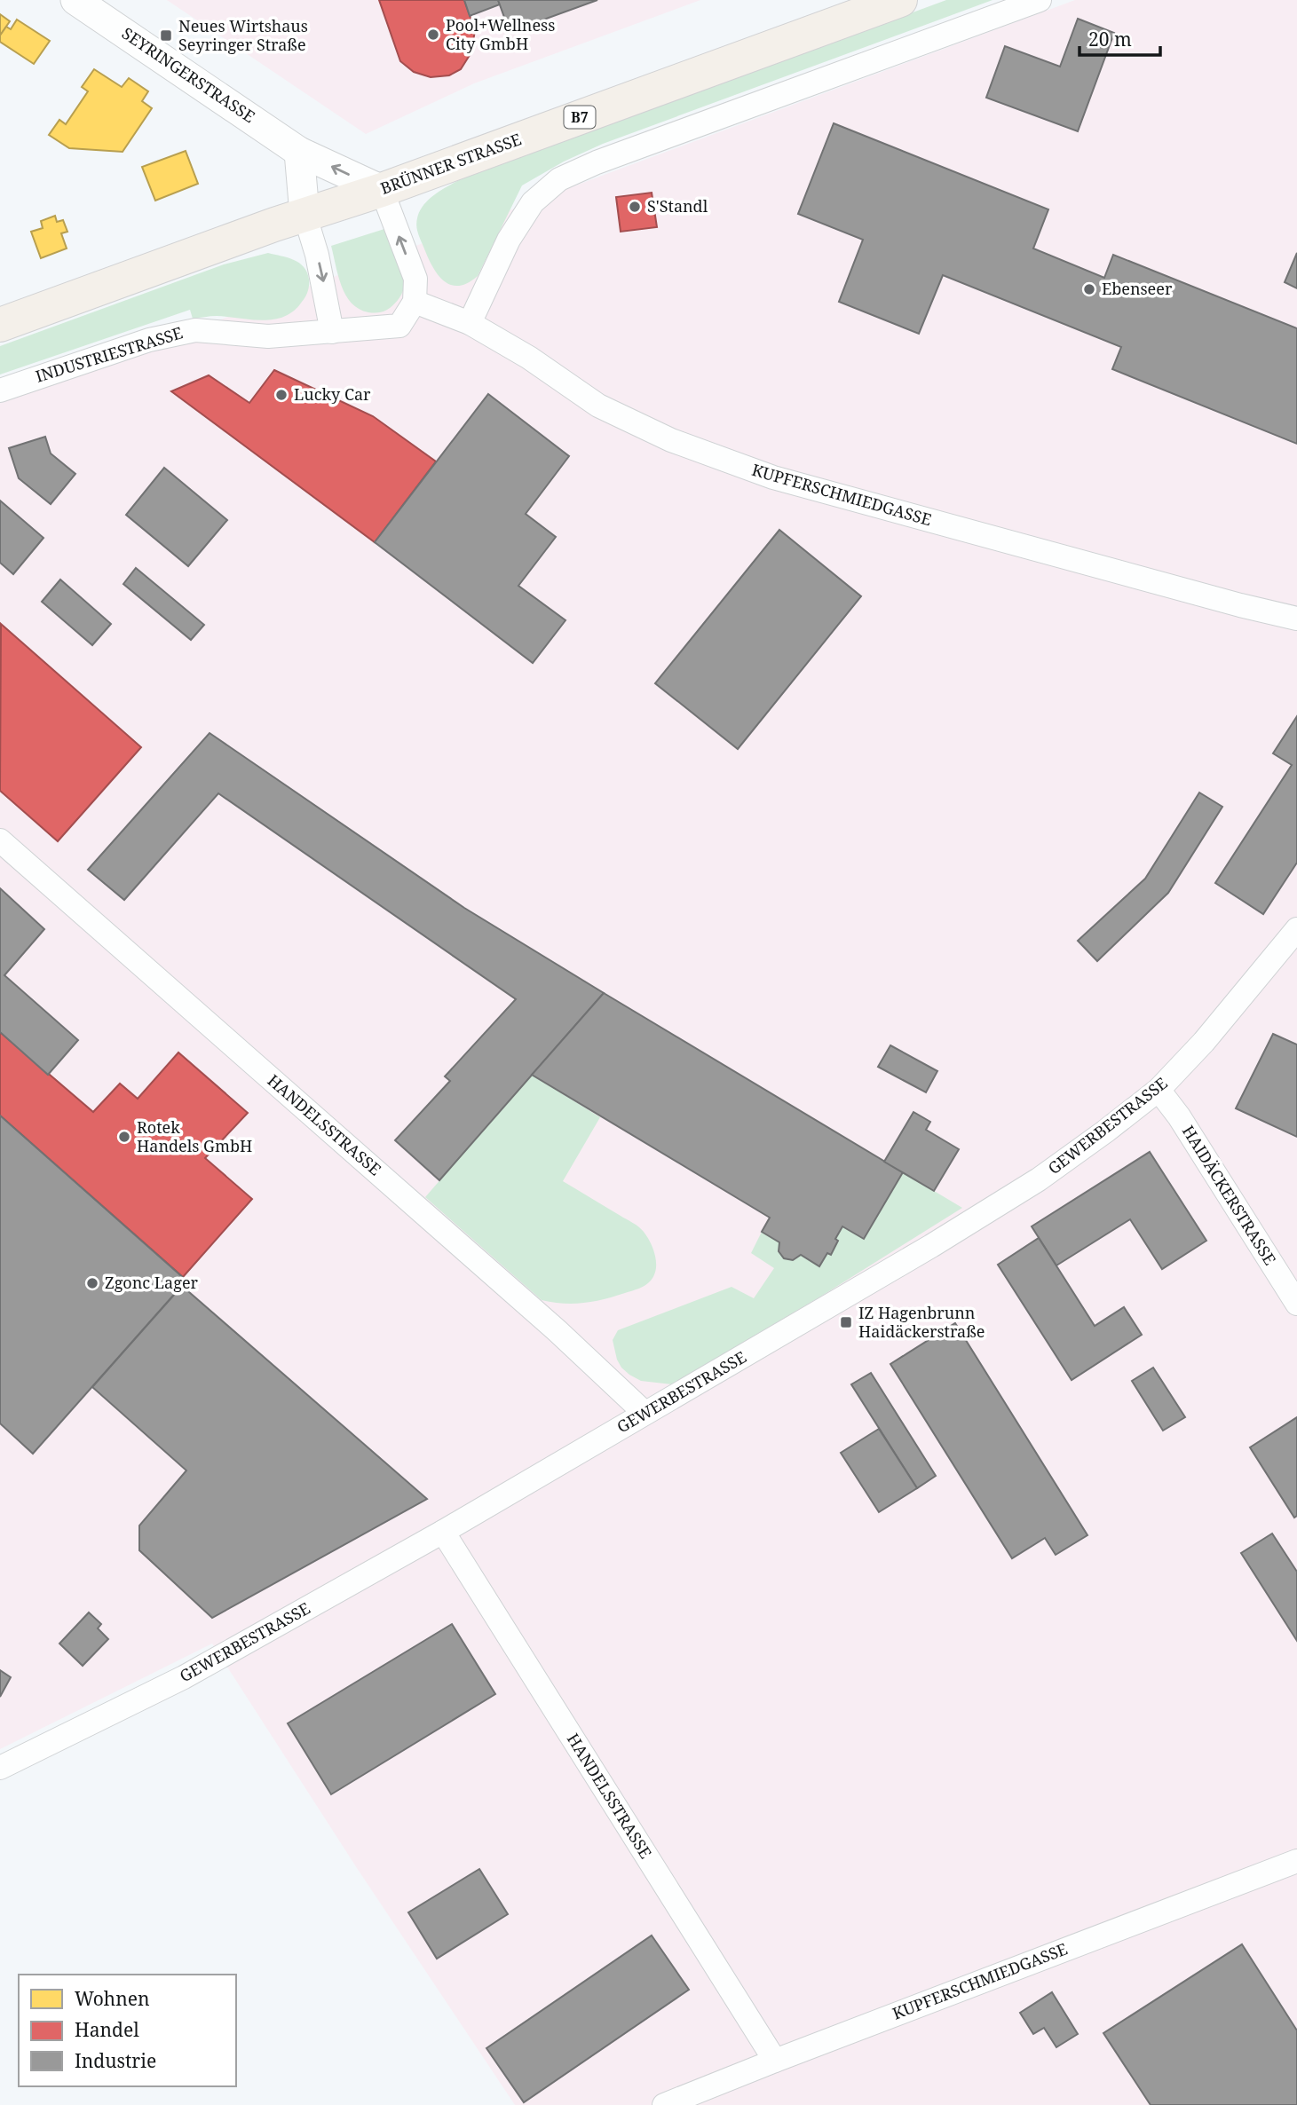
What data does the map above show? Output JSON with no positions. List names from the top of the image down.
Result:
{
  "streets": {
    "main road": ["B7", "BRÜNNER STRASSE"],
    "street": [
      "SEYRINGERSTRASSE",
      "INDUSTRIESTRASSE",
      "KUPFERSCHMIEDGASSE",
      "HANDELSSTRASSE",
      "GEWERBESTRASSE",
      "HAIDÄCKERSTRASSE"
    ]
  },
  "crossings": [
    ["SEYRINGERSTRASSE", "BRÜNNER STRASSE"],
    ["KUPFERSCHMIEDGASSE", "HANDELSSTRASSE"],
    ["HANDELSSTRASSE", "GEWERBESTRASSE"],
    ["GEWERBESTRASSE", "HAIDÄCKERSTRASSE"]
  ],
  "places": {
    "other": [
      "Pool+Wellness City GmbH",
      "S'Standl",
      "Ebenseer",
      "Lucky Car",
      "Rotek Handels GmbH",
      "Zgonc Lager"
    ],
    "transit": ["Neues Wirtshaus Seyringer Straße", "IZ Hagenbrunn Haidäckerstraße"]
  },
  "legend": ["Wohnen", "Handel", "Industrie"],
  "scale_bar": "20 m"
}
